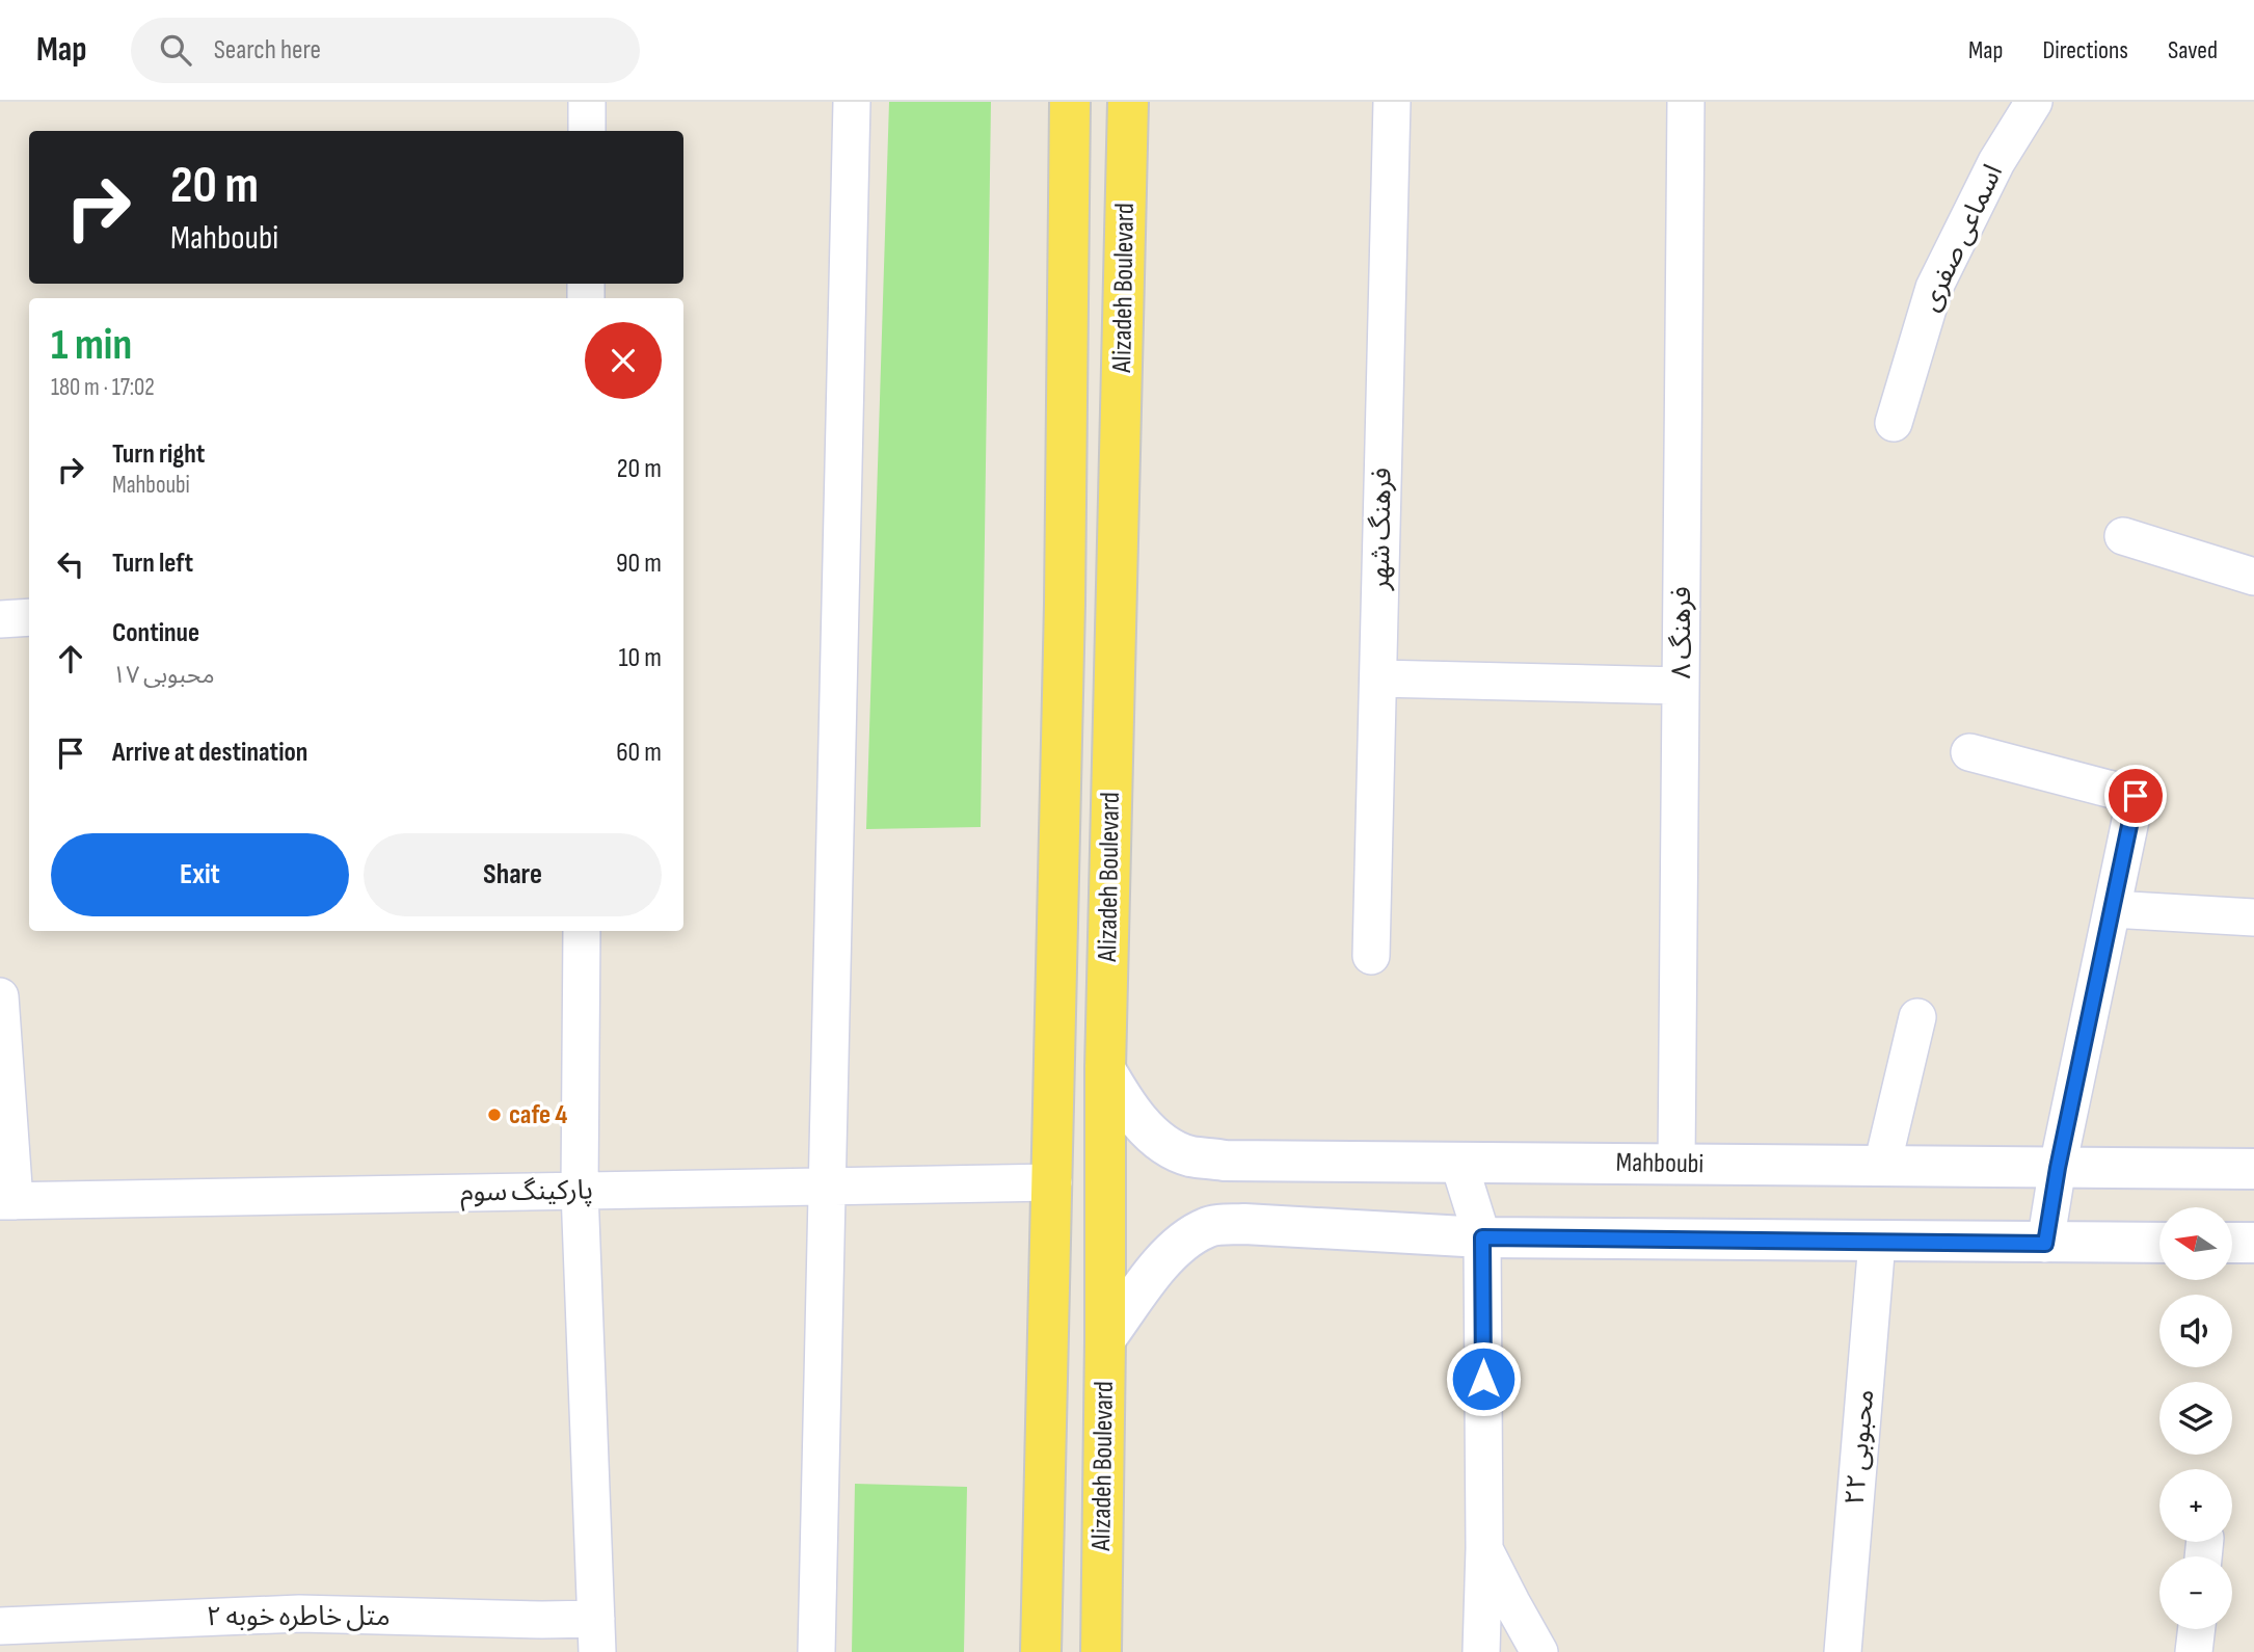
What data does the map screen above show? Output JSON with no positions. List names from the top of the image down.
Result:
{
  "streets": {
    "main road": ["Alizadeh Boulevard"],
    "street": [
      "اسماعی صفری",
      "فرهنگ شهر",
      "فرهنگ ۸",
      "Mahboubi",
      "پارکینگ سوم",
      "محبوبی ۲۲",
      "متل خاطره خوبه ۲"
    ]
  },
  "crossings": [
    ["Alizadeh Boulevard", "Mahboubi"],
    ["Alizadeh Boulevard", "پارکینگ سوم"],
    ["فرهنگ ۸", "Mahboubi"]
  ],
  "places": ["cafe 4"],
  "north": "left",
  "page": {
    "header": "Map",
    "search": "Search here",
    "nav": ["Map", "Directions", "Saved"],
    "turn": ["20 m", "Mahboubi"],
    "heading": ["1 min", "180 m · 17:02"],
    "list": [
      {
        "name": "Turn right",
        "note": "Mahboubi",
        "value": "20 m"
      },
      {
        "name": "Turn left",
        "value": "90 m"
      },
      {
        "name": "Continue",
        "note": "محبوبی ۱۷",
        "value": "10 m"
      },
      {
        "name": "Arrive at destination",
        "value": "60 m"
      }
    ],
    "buttons": ["Exit", "Share"],
    "map_buttons": ["+", "−"]
  }
}
